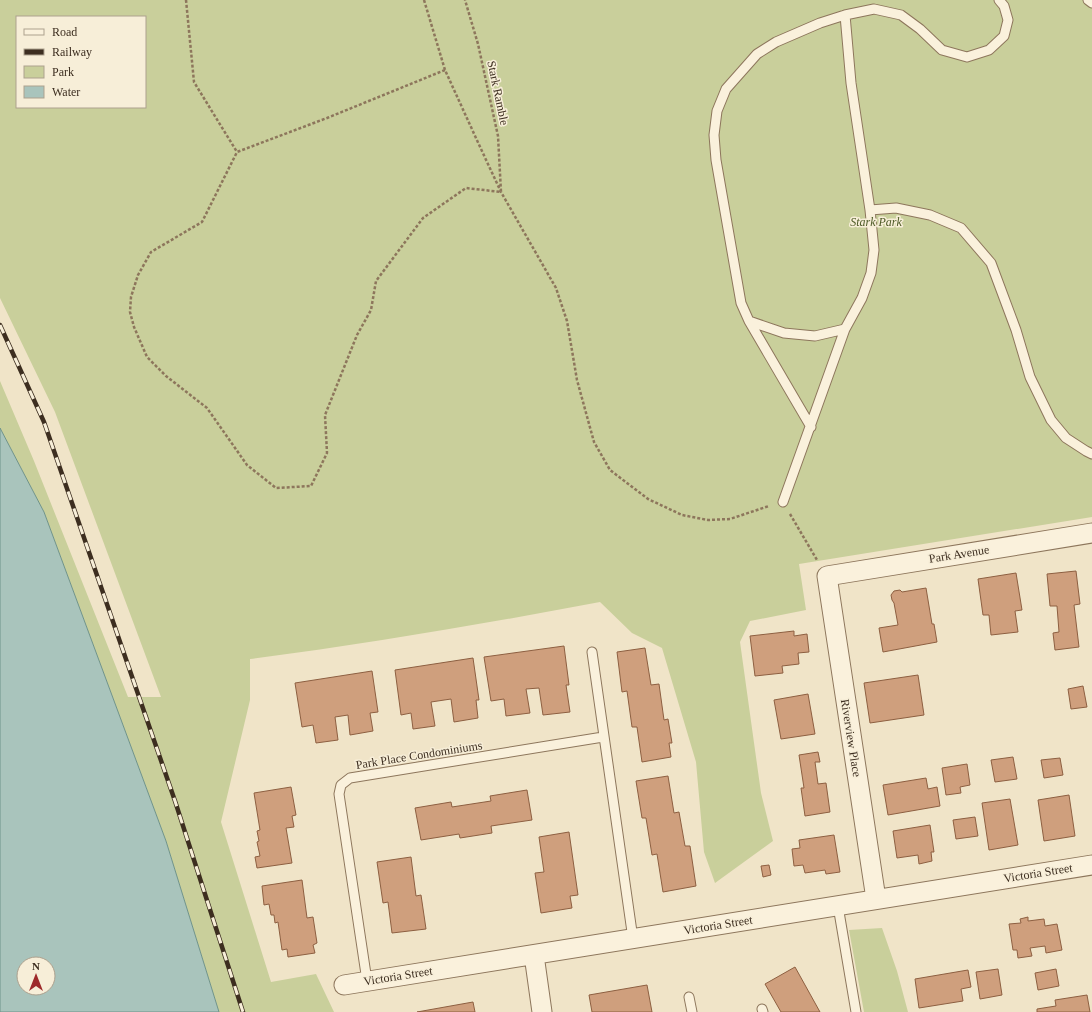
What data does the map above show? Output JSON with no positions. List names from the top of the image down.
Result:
{
  "streets": {
    "street": ["Park Avenue", "Riverview Place", "Victoria Street"],
    "lane": ["Park Place Condominiums"],
    "path": ["Stark Ramble"]
  },
  "crossings": [
    ["Park Avenue", "Riverview Place"],
    ["Riverview Place", "Victoria Street"],
    ["Park Place Condominiums", "Victoria Street"]
  ],
  "parks": ["Stark Park"],
  "legend": [
    "Road",
    "Railway",
    "Park",
    "Water"
  ],
  "north": "top"
}
